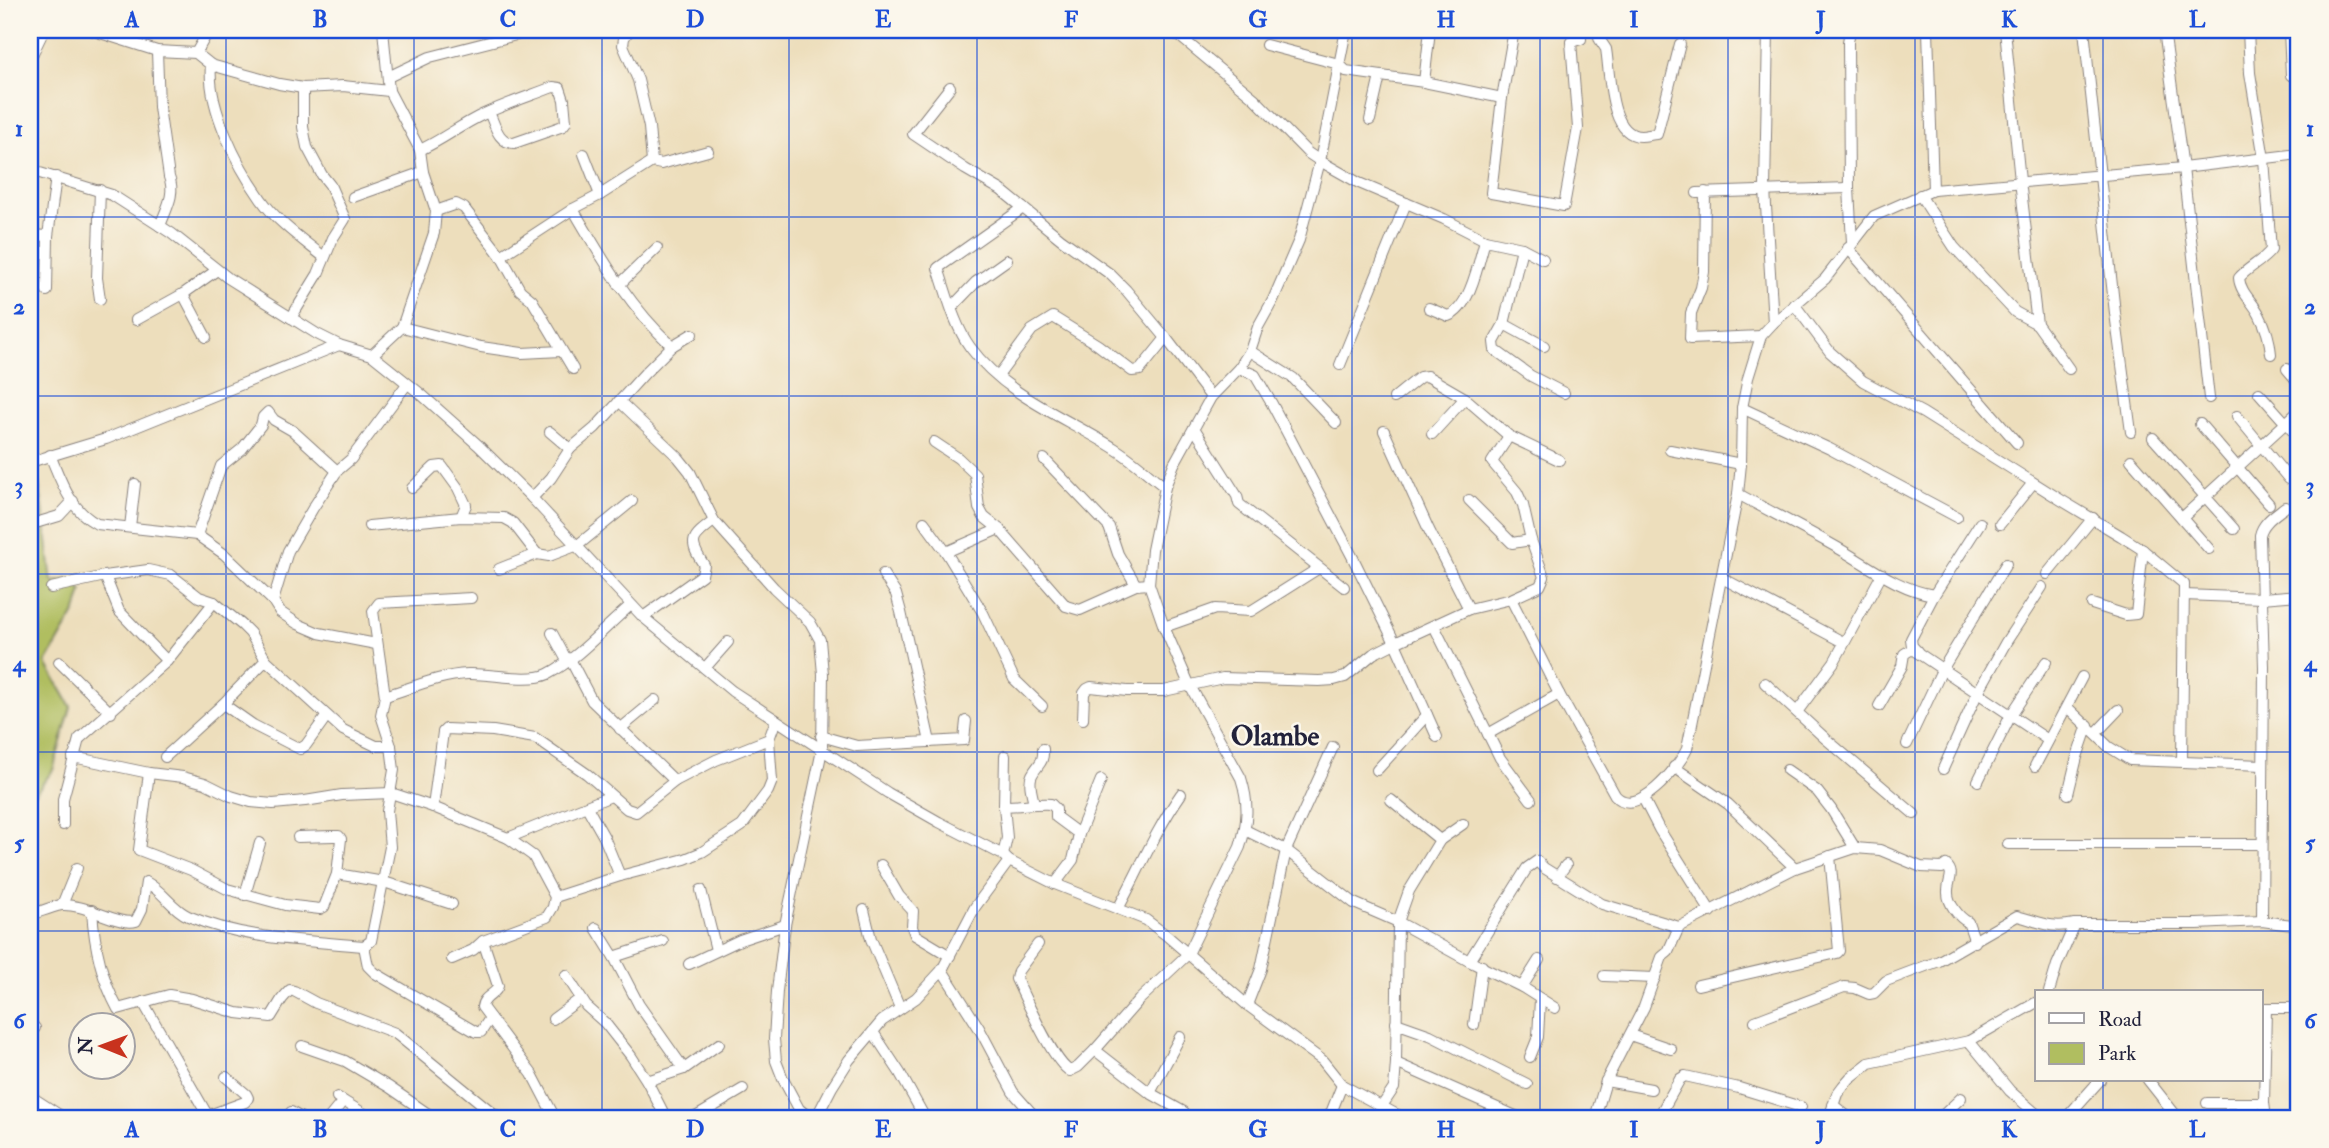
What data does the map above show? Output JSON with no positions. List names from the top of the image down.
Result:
{
  "districts": ["Olambe"],
  "legend": ["Road", "Park"],
  "north": "left",
  "grid": {
    "columns": [
      "A",
      "B",
      "C",
      "D",
      "E",
      "F",
      "G",
      "H",
      "I",
      "J",
      "K",
      "L"
    ],
    "rows": [
      "1",
      "2",
      "3",
      "4",
      "5",
      "6"
    ]
  }
}
